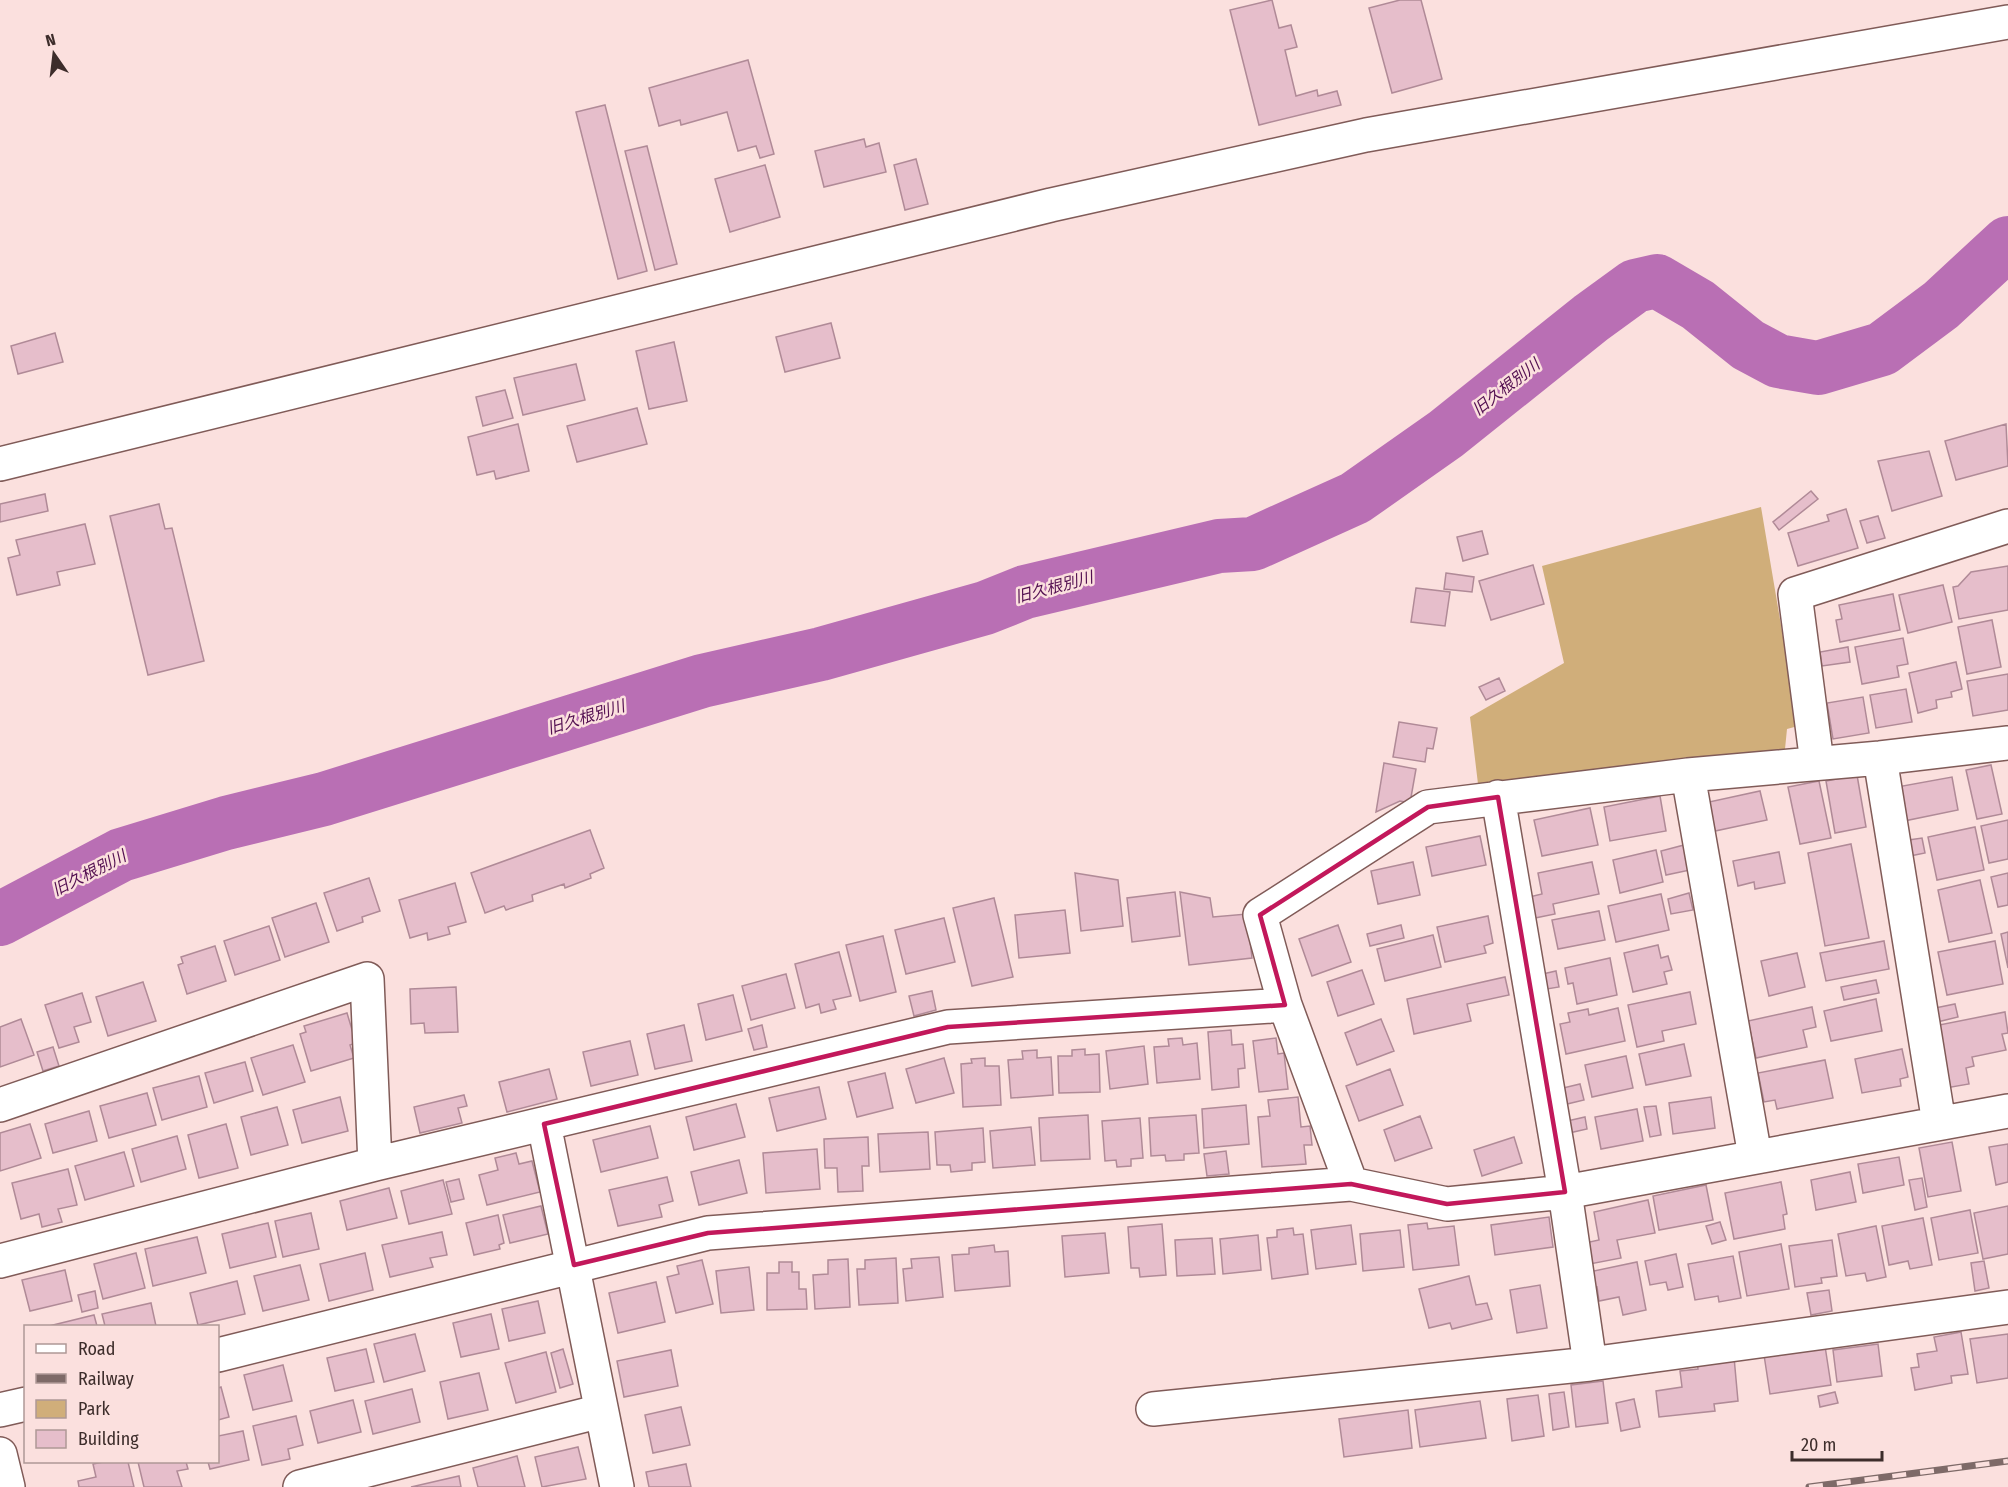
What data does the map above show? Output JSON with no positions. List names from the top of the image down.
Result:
{
  "water": ["旧久根別川"],
  "legend": [
    "Road",
    "Railway",
    "Park",
    "Building"
  ],
  "scale_bar": "20 m",
  "north": "top"
}
